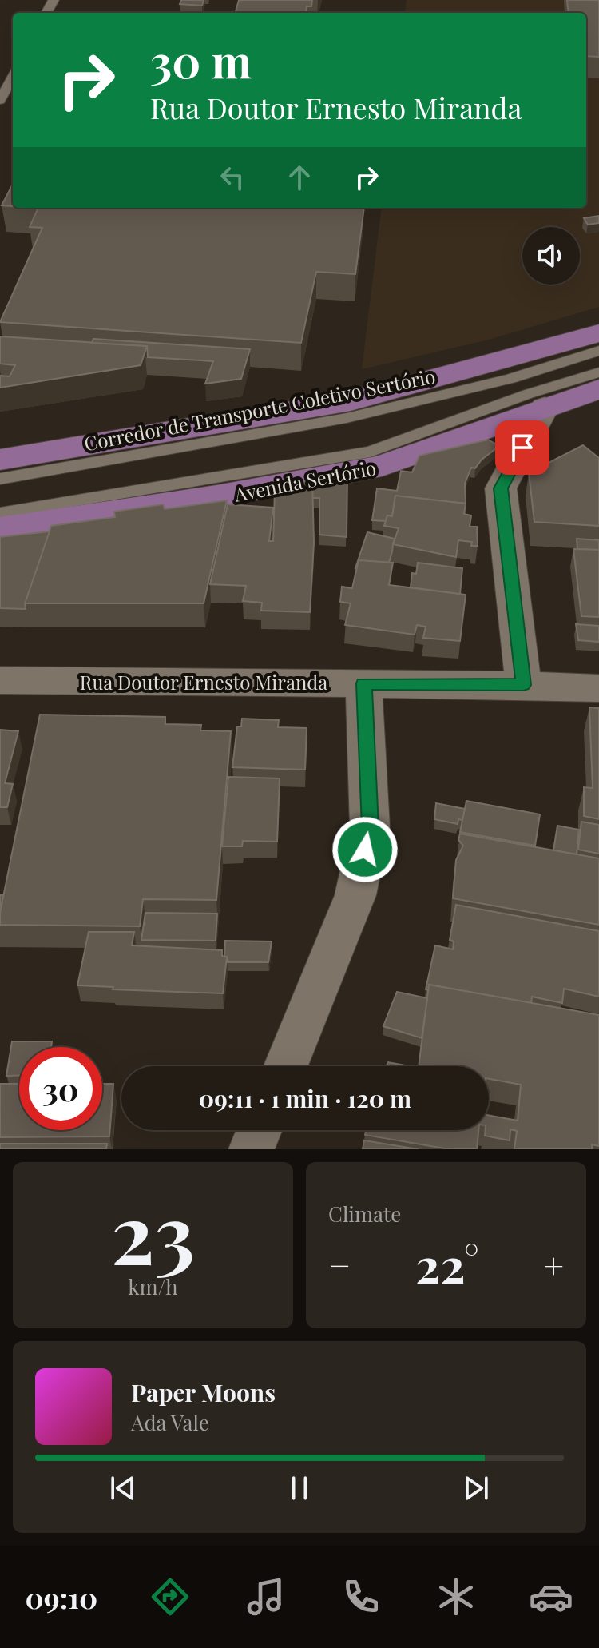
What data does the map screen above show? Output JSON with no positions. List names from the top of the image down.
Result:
{
  "streets": {
    "main road": ["Avenida Sertório"],
    "street": ["Rua Doutor Ernesto Miranda"],
    "lane": ["Corredor de Transporte Coletivo Sertório"]
  },
  "page": {
    "turn": ["30 m", "Rua Doutor Ernesto Miranda"],
    "limit": "30",
    "trip": "09:11 · 1 min · 120 m",
    "tile": [
      ["23", "km/h"],
      "Climate"
    ],
    "heat": ["−", "22°", "+"],
    "song": ["Paper Moons", "Ada Vale"],
    "tabs": "09:10"
  }
}
